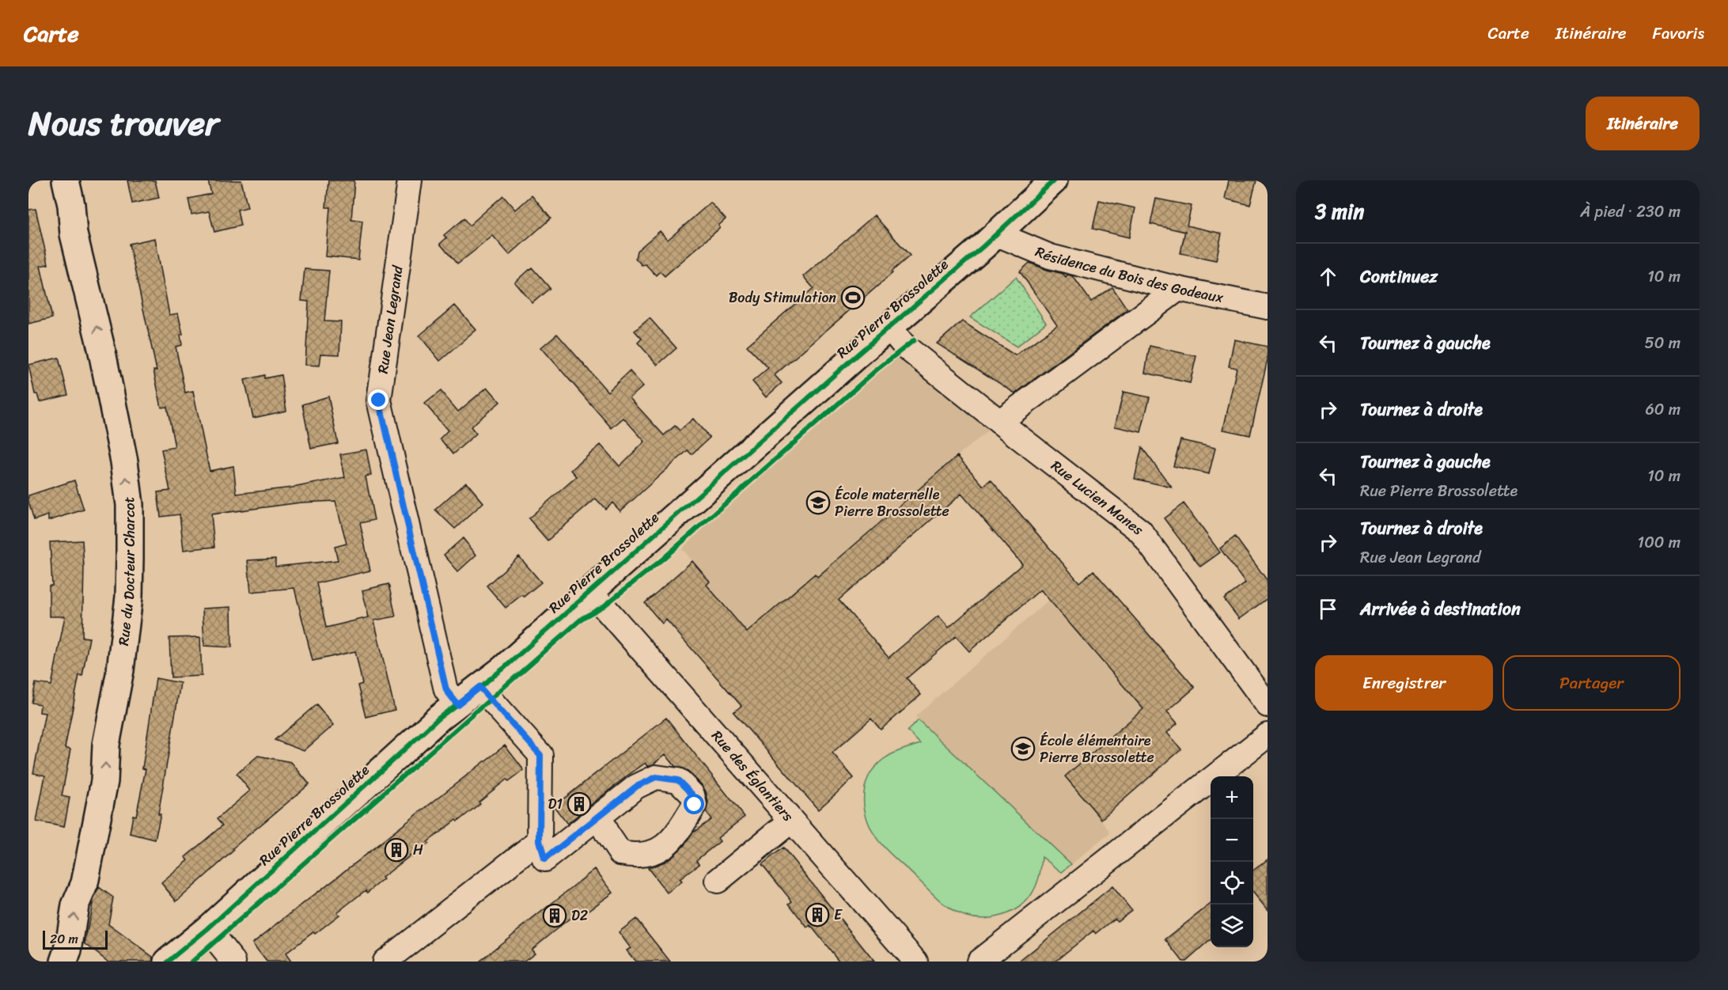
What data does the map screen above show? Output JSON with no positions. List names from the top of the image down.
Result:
{
  "streets": {
    "street": [
      "Résidence du Bois des Godeaux",
      "Rue Pierre Brossolette",
      "Rue Jean Legrand",
      "Rue Lucien Manes",
      "Rue du Docteur Charcot",
      "Rue des Églantiers"
    ]
  },
  "crossings": [
    ["Résidence du Bois des Godeaux", "Rue Pierre Brossolette"],
    ["Rue Pierre Brossolette", "Rue Jean Legrand"],
    ["Rue Pierre Brossolette", "Rue Lucien Manes"],
    ["Rue Pierre Brossolette", "Rue des Églantiers"]
  ],
  "one_way": ["Rue du Docteur Charcot"],
  "places": {
    "sports": ["Body Stimulation"],
    "school or university": ["École maternelle Pierre Brossolette", "École élémentaire Pierre Brossolette"],
    "building": [
      "D1",
      "H",
      "E",
      "D2"
    ]
  },
  "scale_bar": "20 m",
  "page": {
    "header": "Carte",
    "nav": ["Carte", "Itinéraire", "Favoris"],
    "title": "Nous trouver",
    "buttons": [
      "Itinéraire",
      ["Enregistrer", "Partager"]
    ],
    "heading": ["3 min", "À pied · 230 m"],
    "list": [
      ["Continuez", "10 m"],
      ["Tournez à gauche", "50 m"],
      ["Tournez à droite", "60 m"],
      ["Tournez à gauche", "Rue Pierre Brossolette", "10 m"],
      ["Tournez à droite", "Rue Jean Legrand", "100 m"],
      "Arrivée à destination"
    ],
    "map_buttons": ["+", "−"],
    "scale": "20 m"
  }
}
